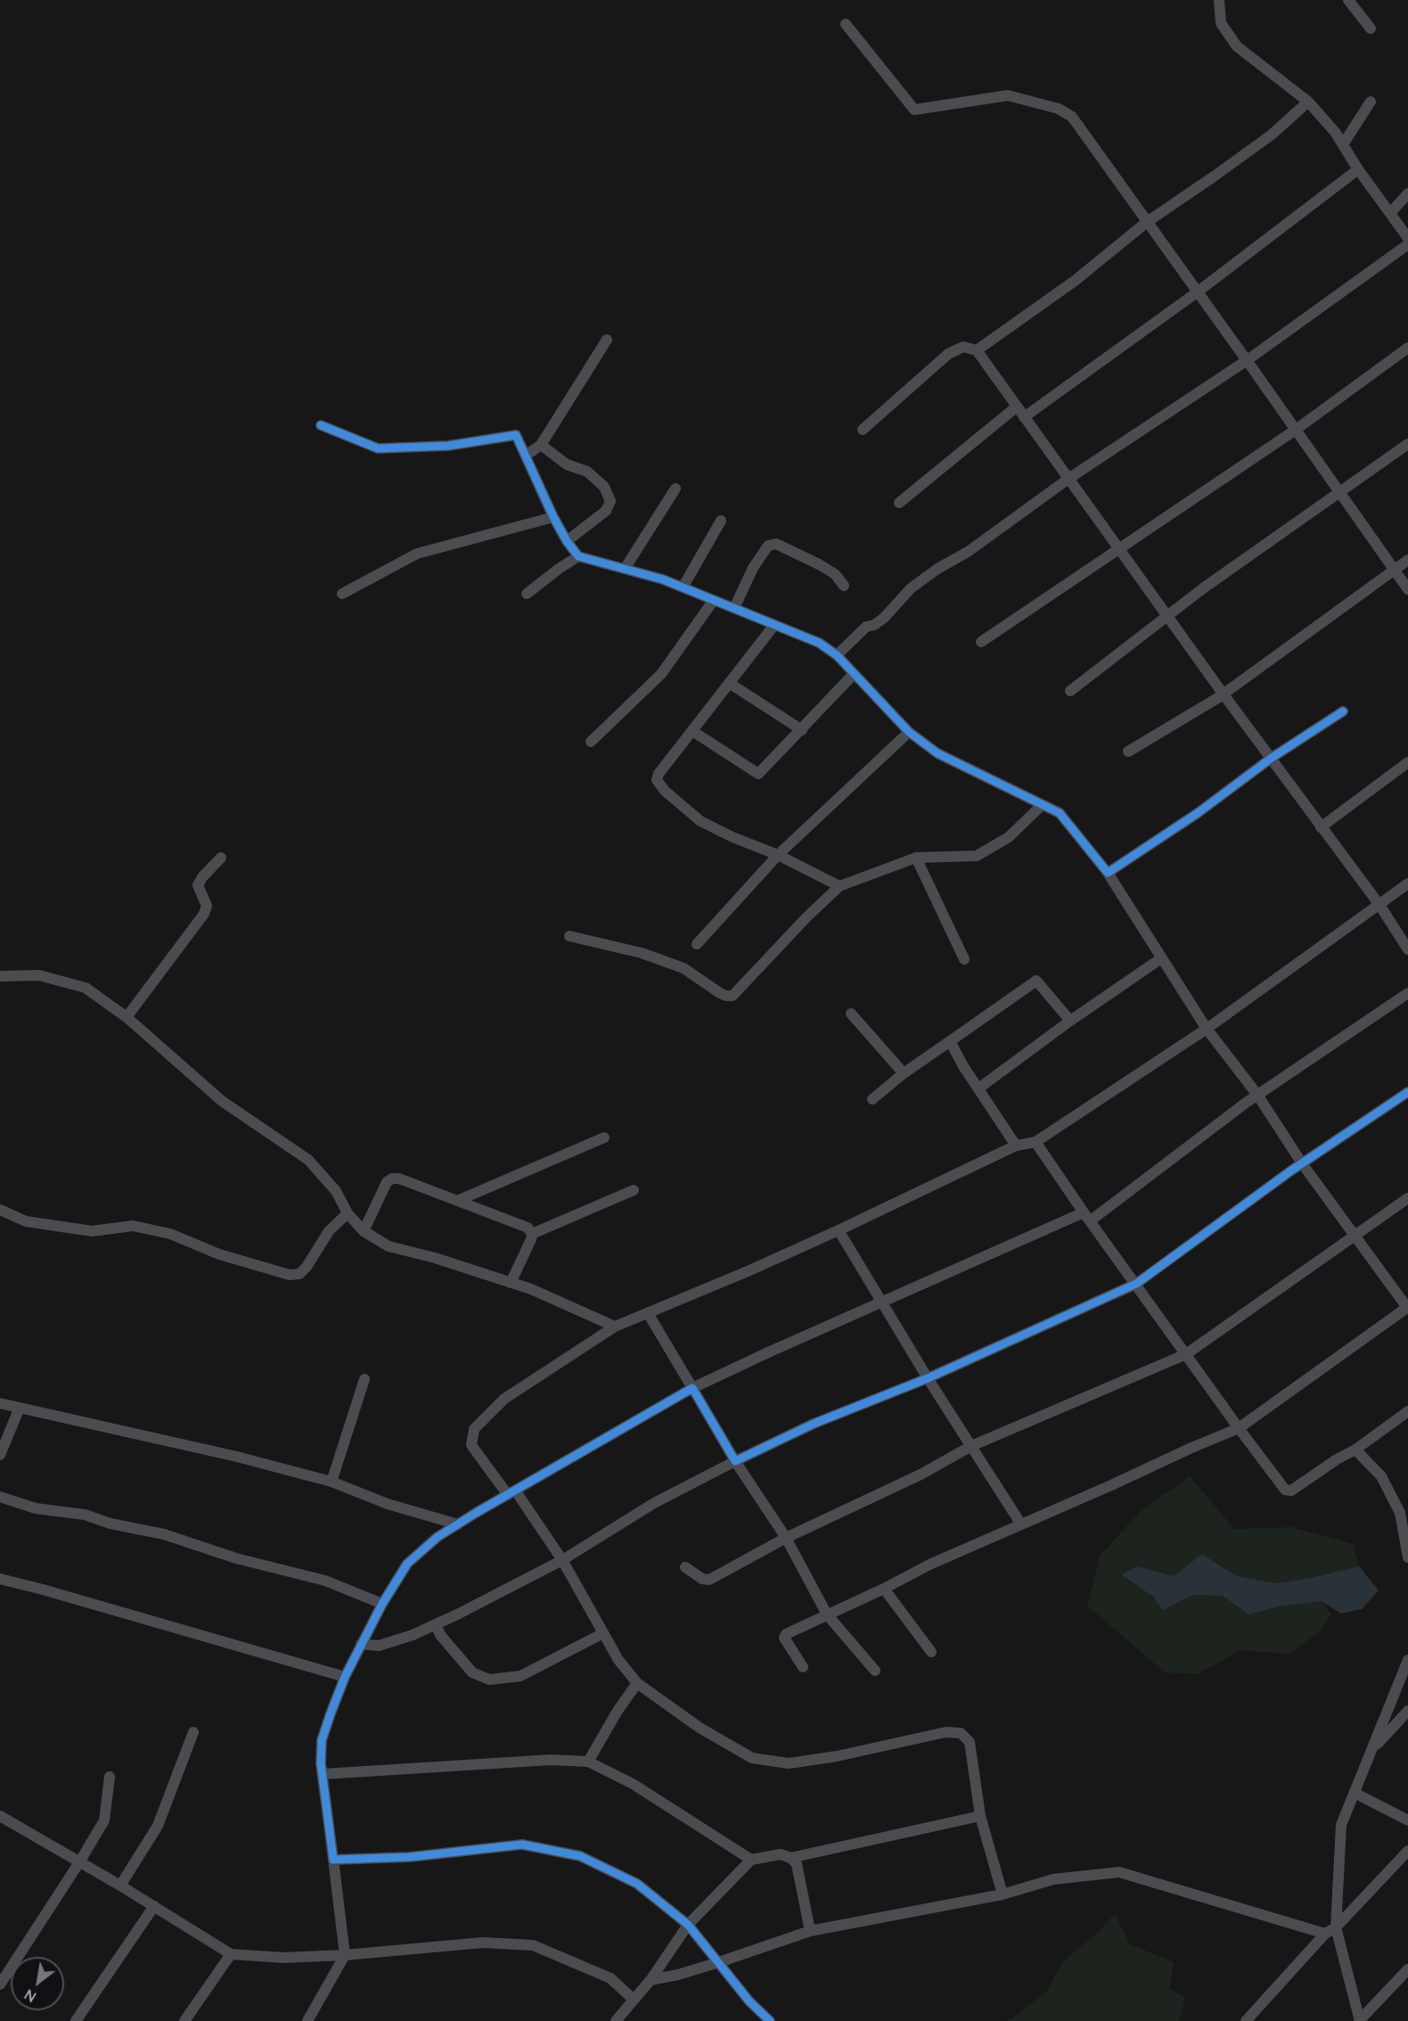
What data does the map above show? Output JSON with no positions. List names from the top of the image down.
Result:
{
  "north": "bottom left"
}
